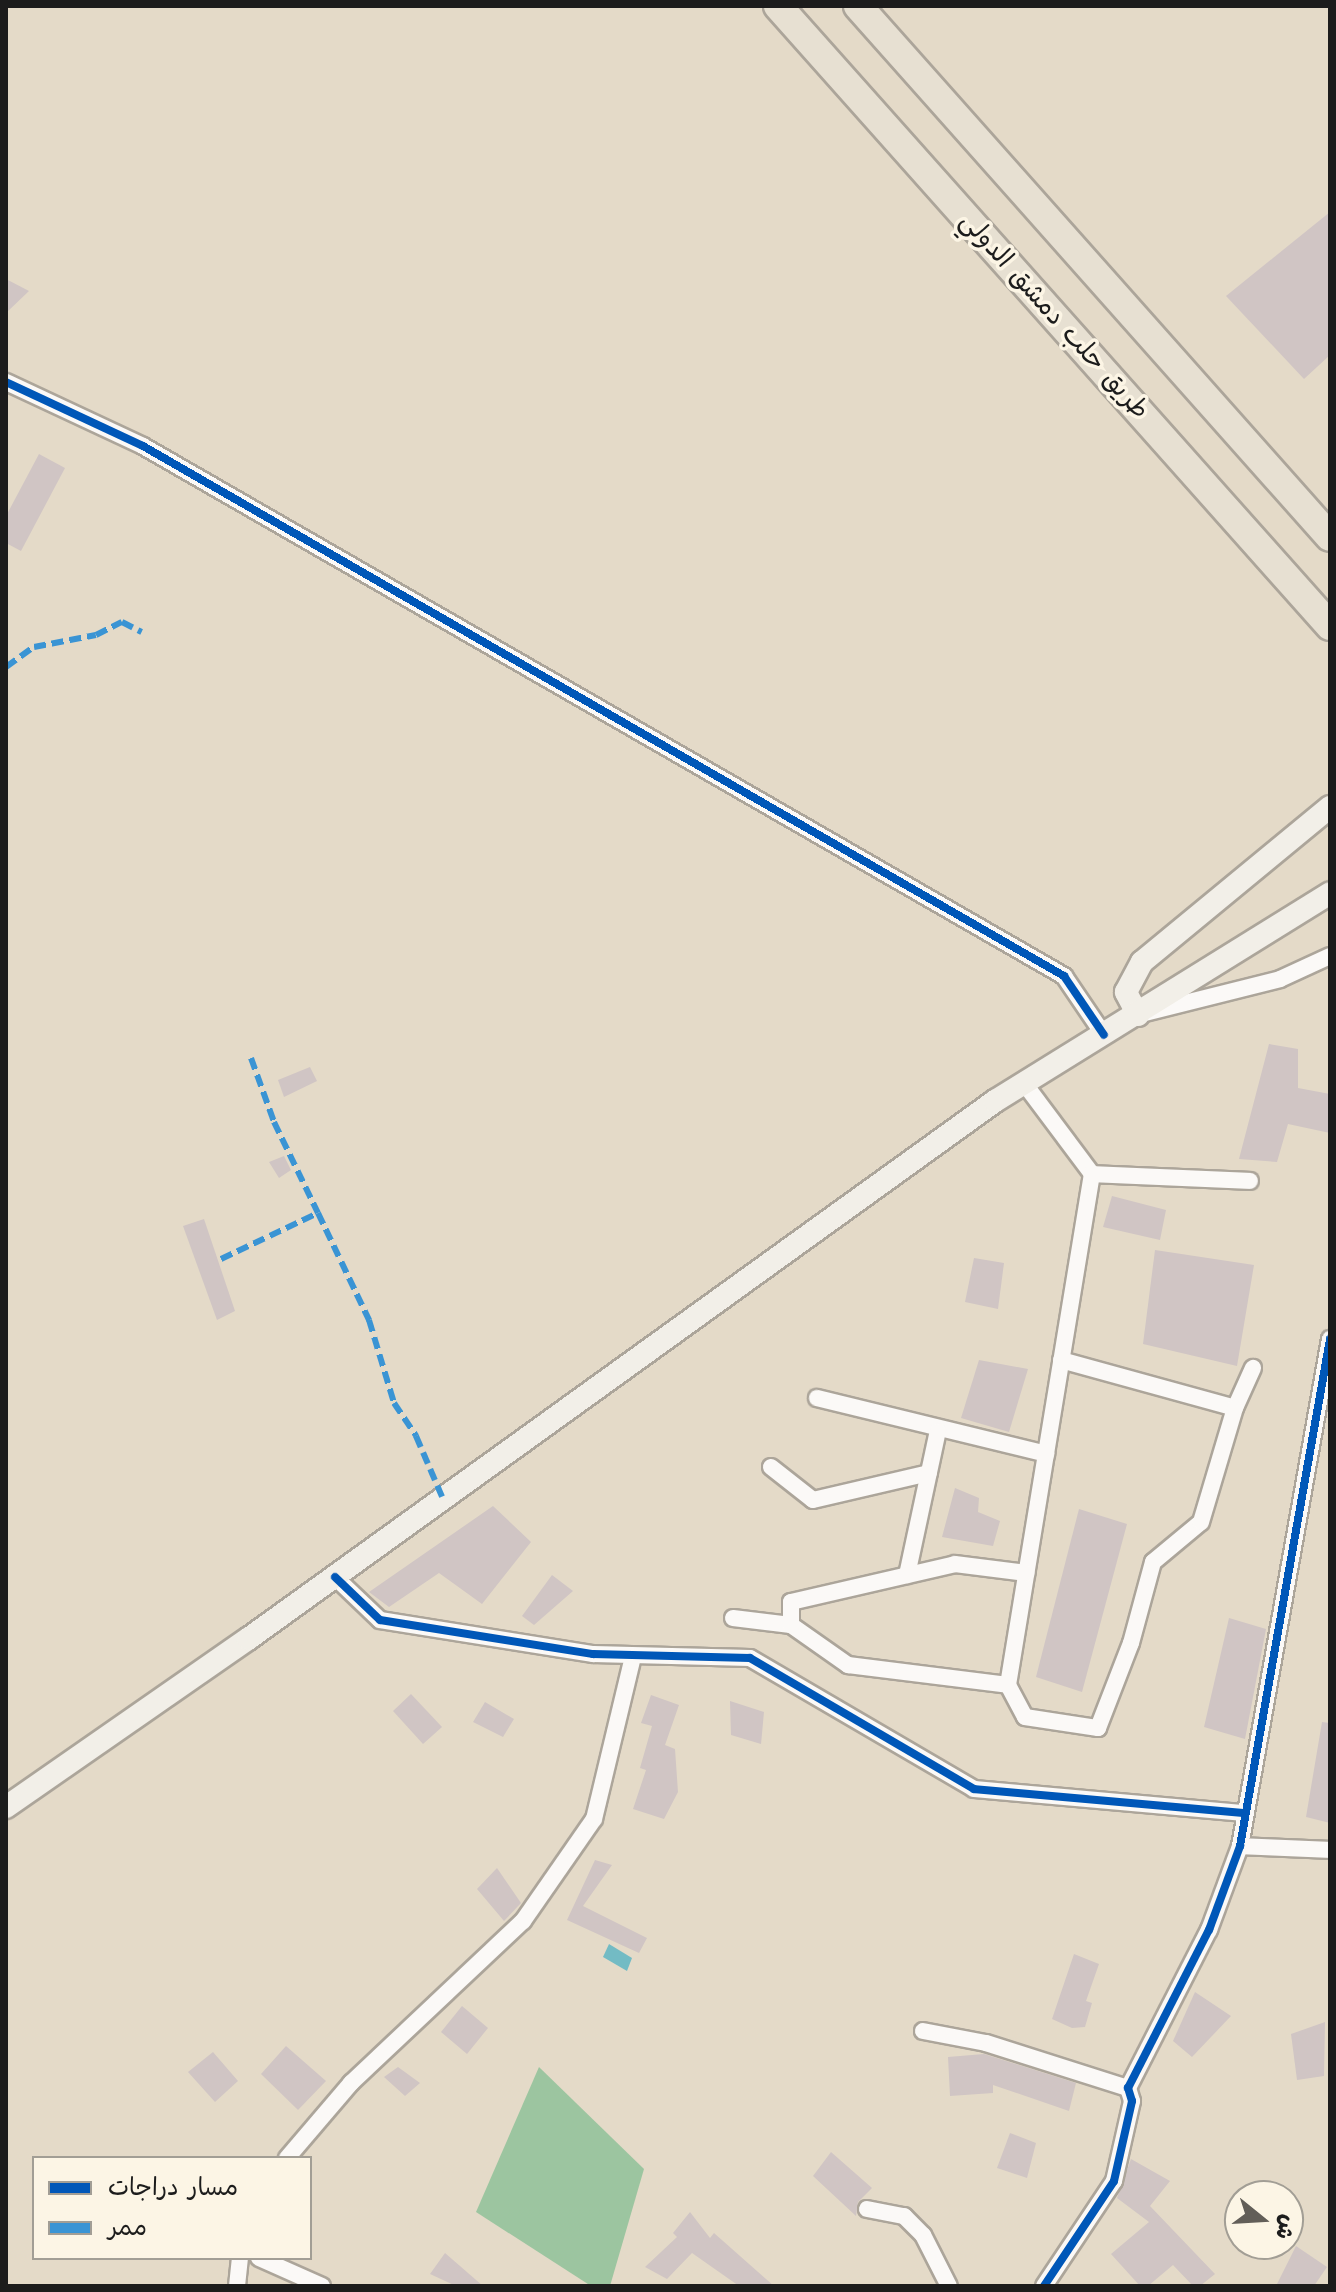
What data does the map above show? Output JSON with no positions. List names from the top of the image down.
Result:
{
  "streets": {
    "highway": ["طريق حلب دمشق الدولي"]
  },
  "legend": ["مسار دراجات", "ممر"],
  "north": "right"
}
